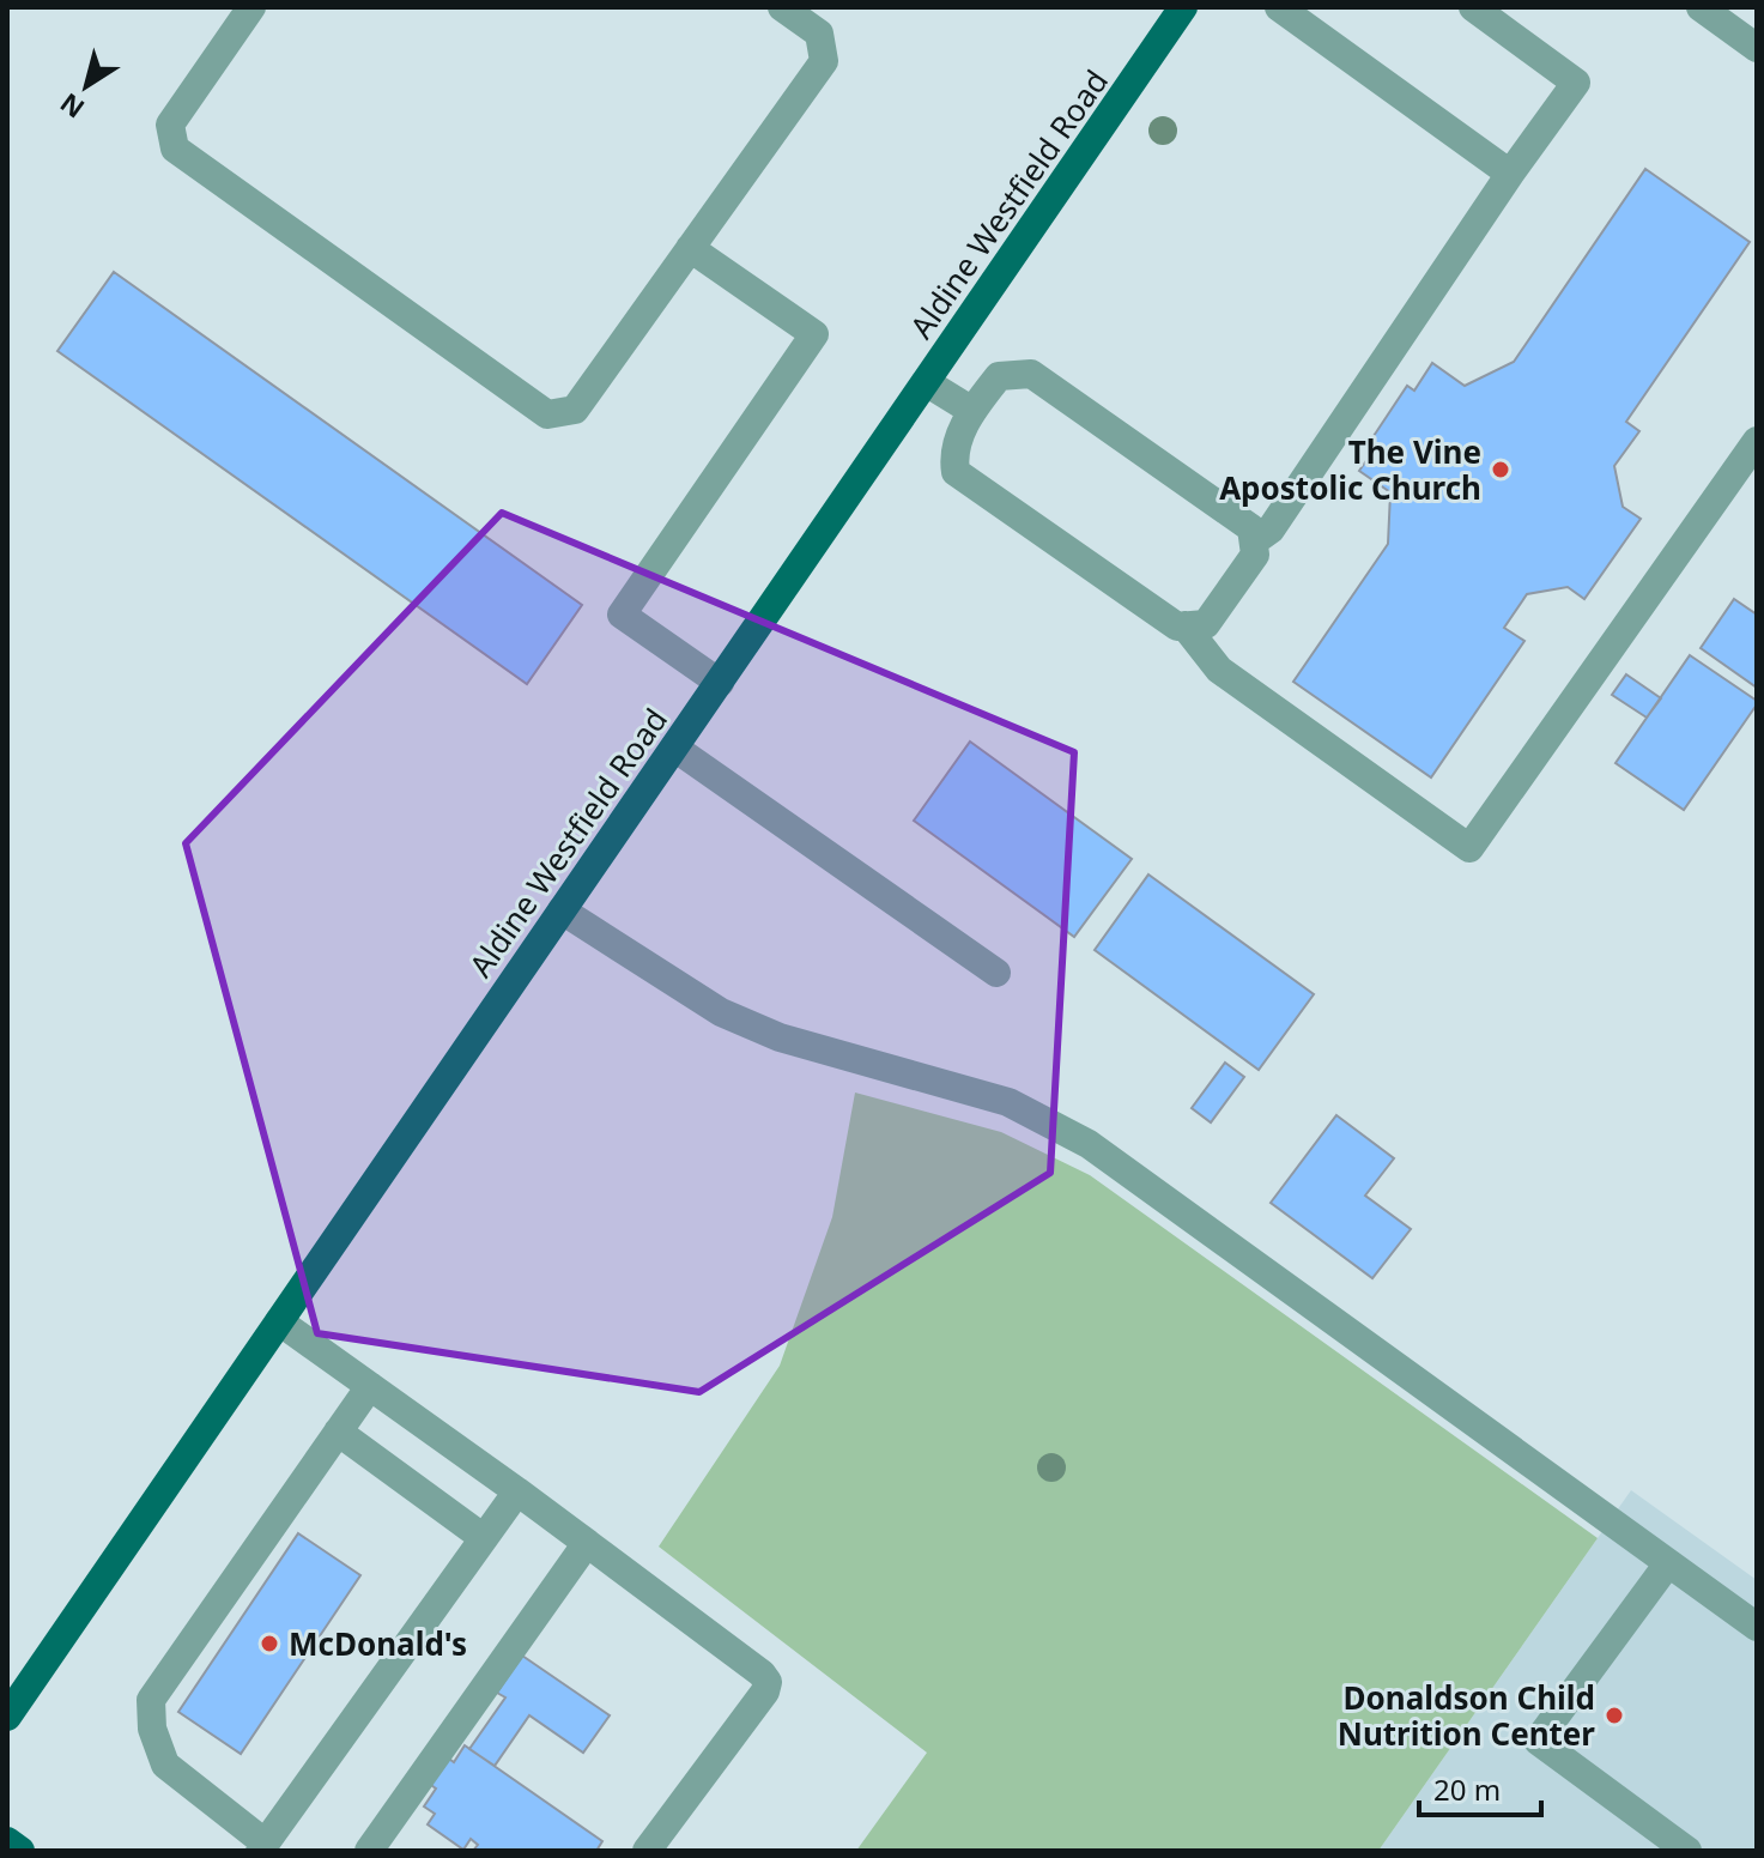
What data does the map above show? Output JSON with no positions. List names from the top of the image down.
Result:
{
  "streets": {
    "main road": ["Aldine Westfield Road"]
  },
  "places": ["The Vine Apostolic Church", "McDonald's", "Donaldson Child Nutrition Center"],
  "scale_bar": "20 m",
  "north": "bottom left"
}
